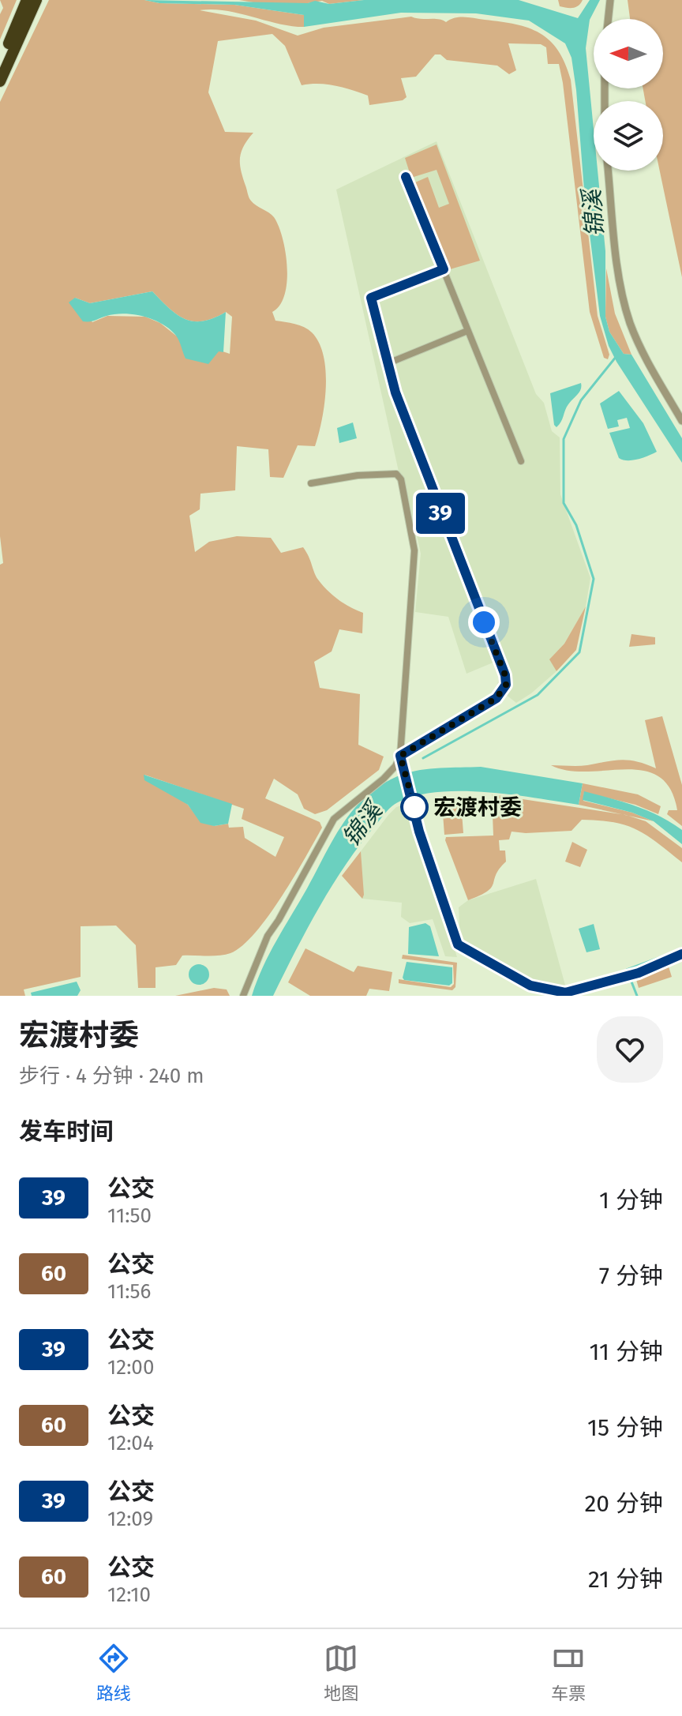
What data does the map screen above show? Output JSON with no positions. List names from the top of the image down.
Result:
{
  "water": ["锦溪"],
  "places": ["宏渡村委"],
  "lines": ["bus line 39"],
  "north": "left",
  "page": {
    "on_map": "39",
    "heading": [
      ["宏渡村委", "步行 · 4 分钟 · 240 m"],
      "发车时间"
    ],
    "list": [
      {
        "mark": "39",
        "name": "公交",
        "note": "11:50",
        "value": "1 分钟"
      },
      {
        "mark": "60",
        "name": "公交",
        "note": "11:56",
        "value": "7 分钟"
      },
      {
        "mark": "39",
        "name": "公交",
        "note": "12:00",
        "value": "11 分钟"
      },
      {
        "mark": "60",
        "name": "公交",
        "note": "12:04",
        "value": "15 分钟"
      },
      {
        "mark": "39",
        "name": "公交",
        "note": "12:09",
        "value": "20 分钟"
      },
      {
        "mark": "60",
        "name": "公交",
        "note": "12:10",
        "value": "21 分钟"
      }
    ],
    "tabs": ["路线", "地图", "车票"]
  }
}
